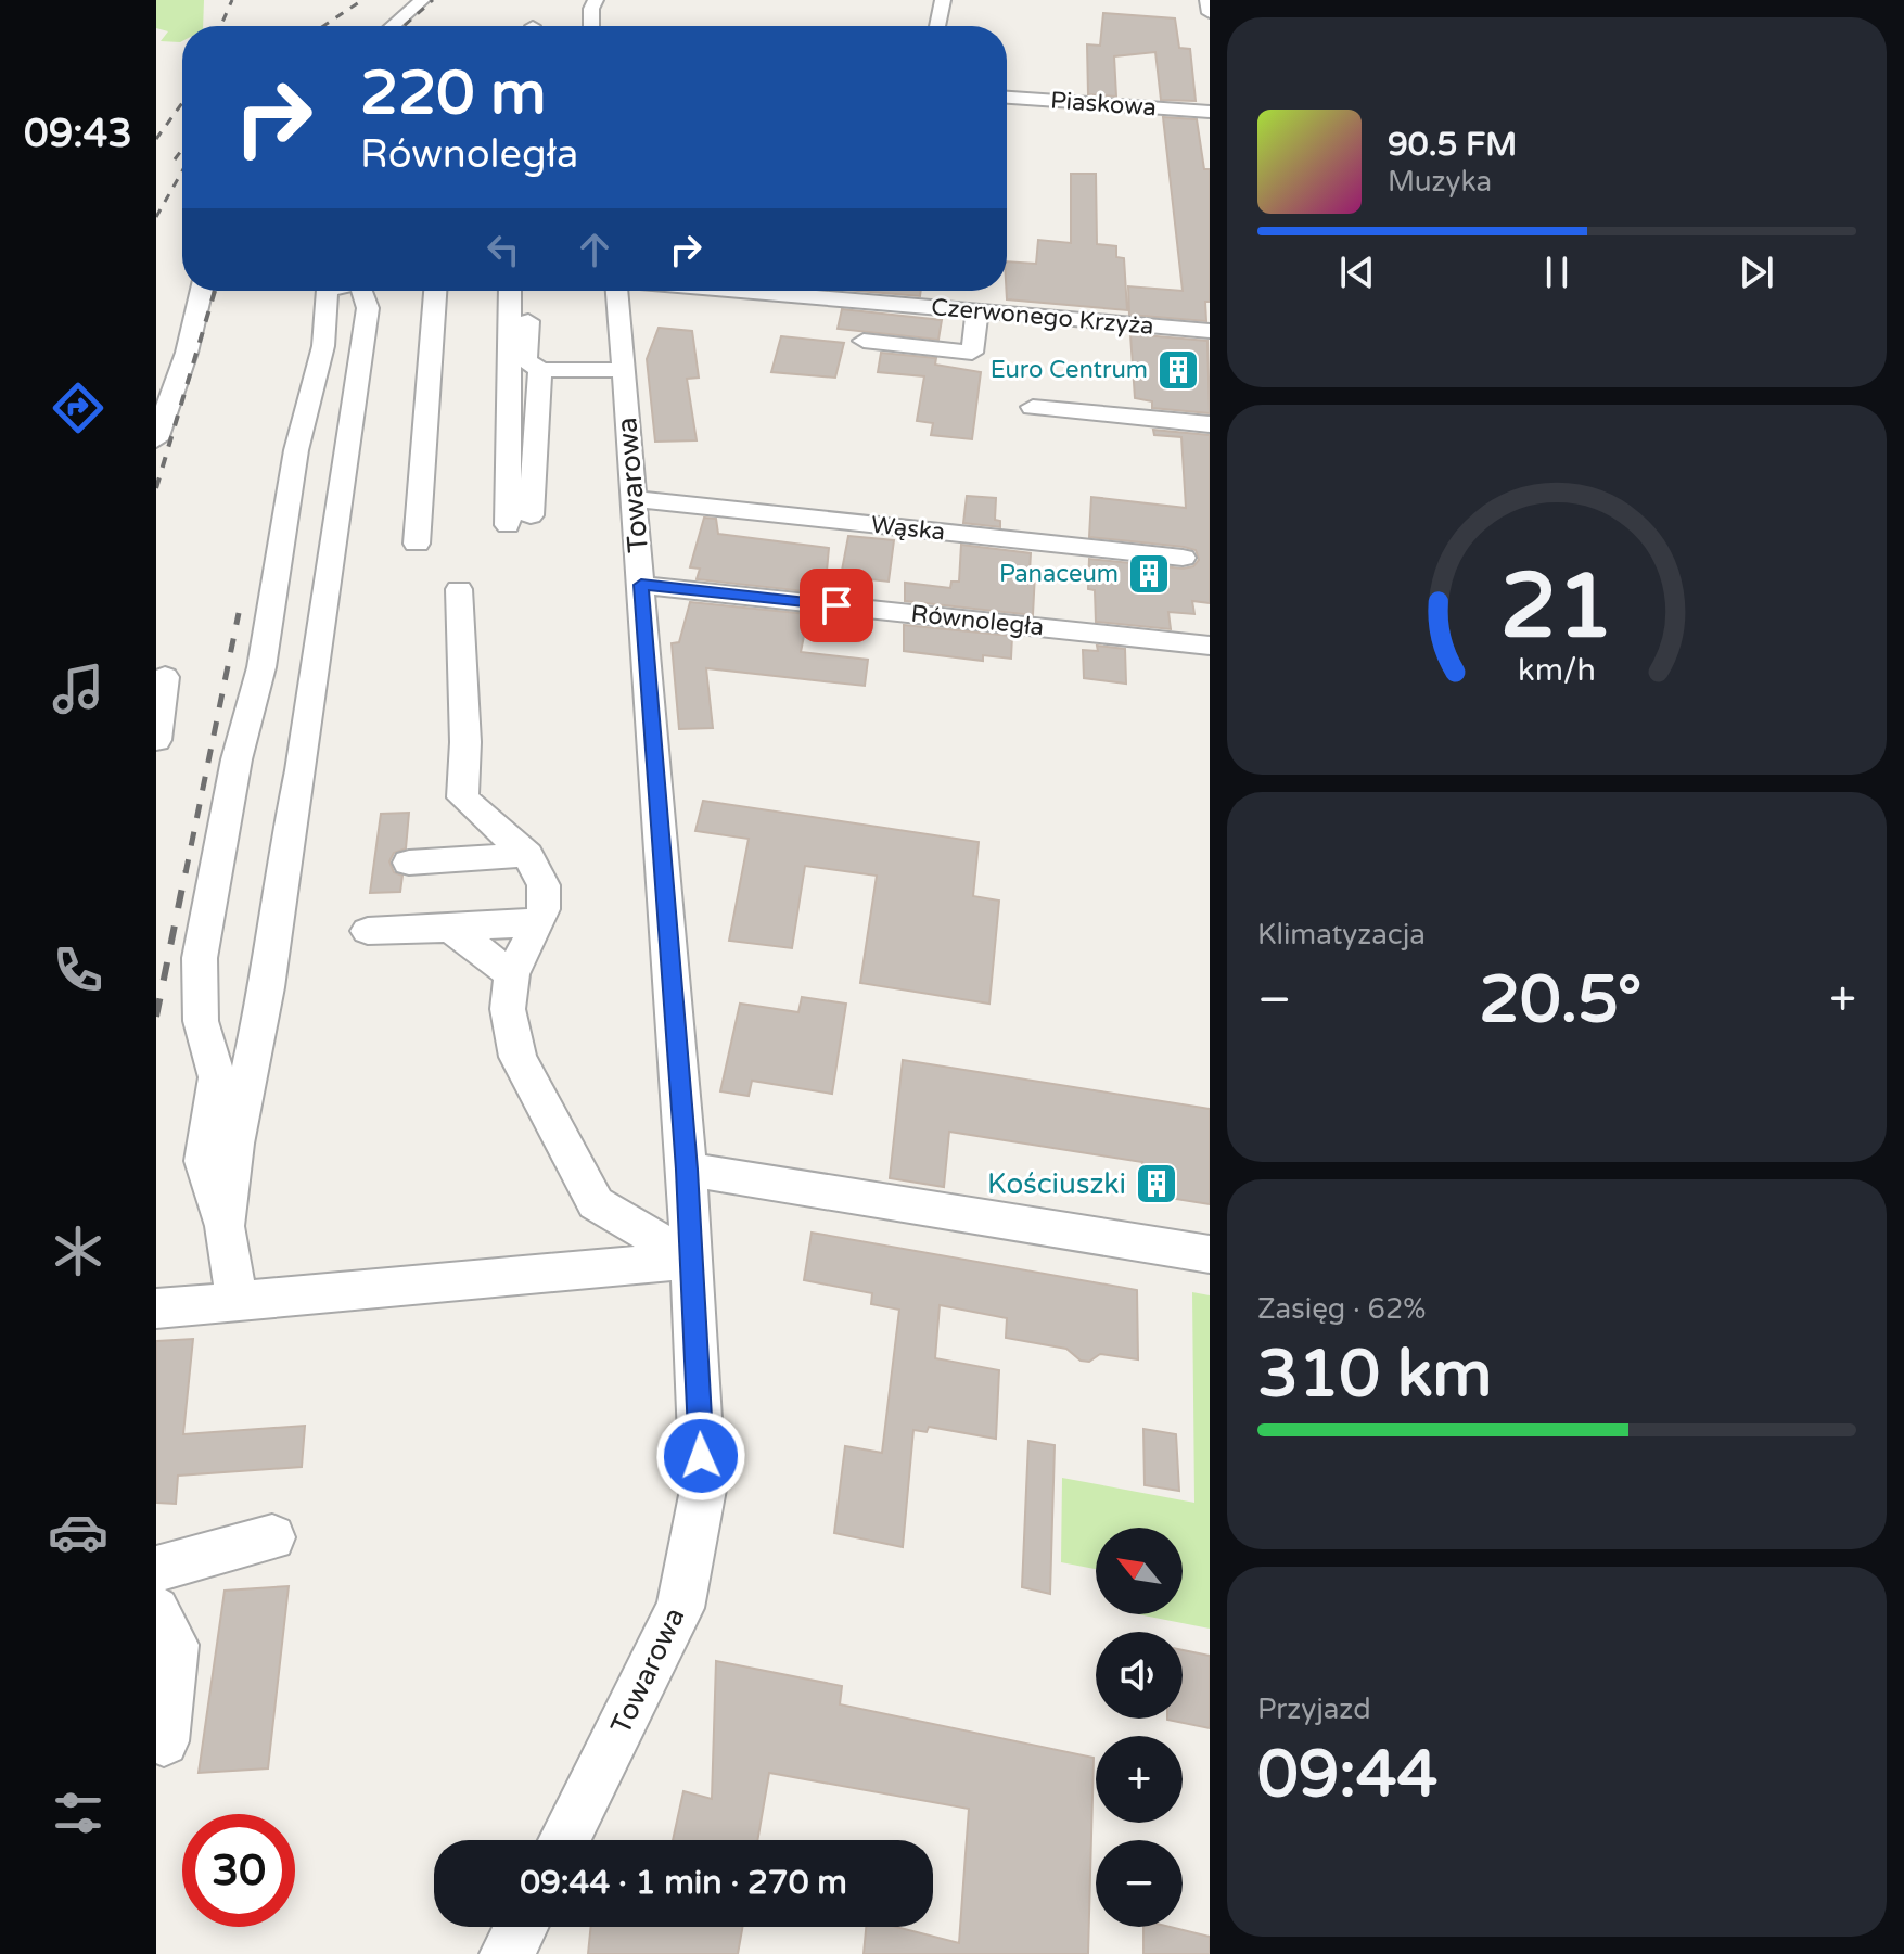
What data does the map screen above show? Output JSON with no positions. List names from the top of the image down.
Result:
{
  "streets": {
    "street": [
      "Piaskowa",
      "Czerwonego Krzyża",
      "Towarowa",
      "Wąska",
      "Równoległa"
    ]
  },
  "crossings": [
    ["Towarowa", "Wąska"],
    ["Towarowa", "Równoległa"]
  ],
  "places": {
    "building": ["Euro Centrum", "Panaceum", "Kościuszki"]
  },
  "north": "top left",
  "page": {
    "tabs": "09:43",
    "turn": ["220 m", "Równoległa"],
    "song": ["90.5 FM", "Muzyka"],
    "tile": [
      "Klimatyzacja",
      ["Zasięg · 62%", "310 km"],
      ["Przyjazd", "09:44"]
    ],
    "heat": ["−", "20.5°", "+"],
    "map_buttons": ["+", "−"],
    "limit": "30",
    "trip": "09:44 · 1 min · 270 m",
    "gauge": ["21", "km/h"]
  }
}
